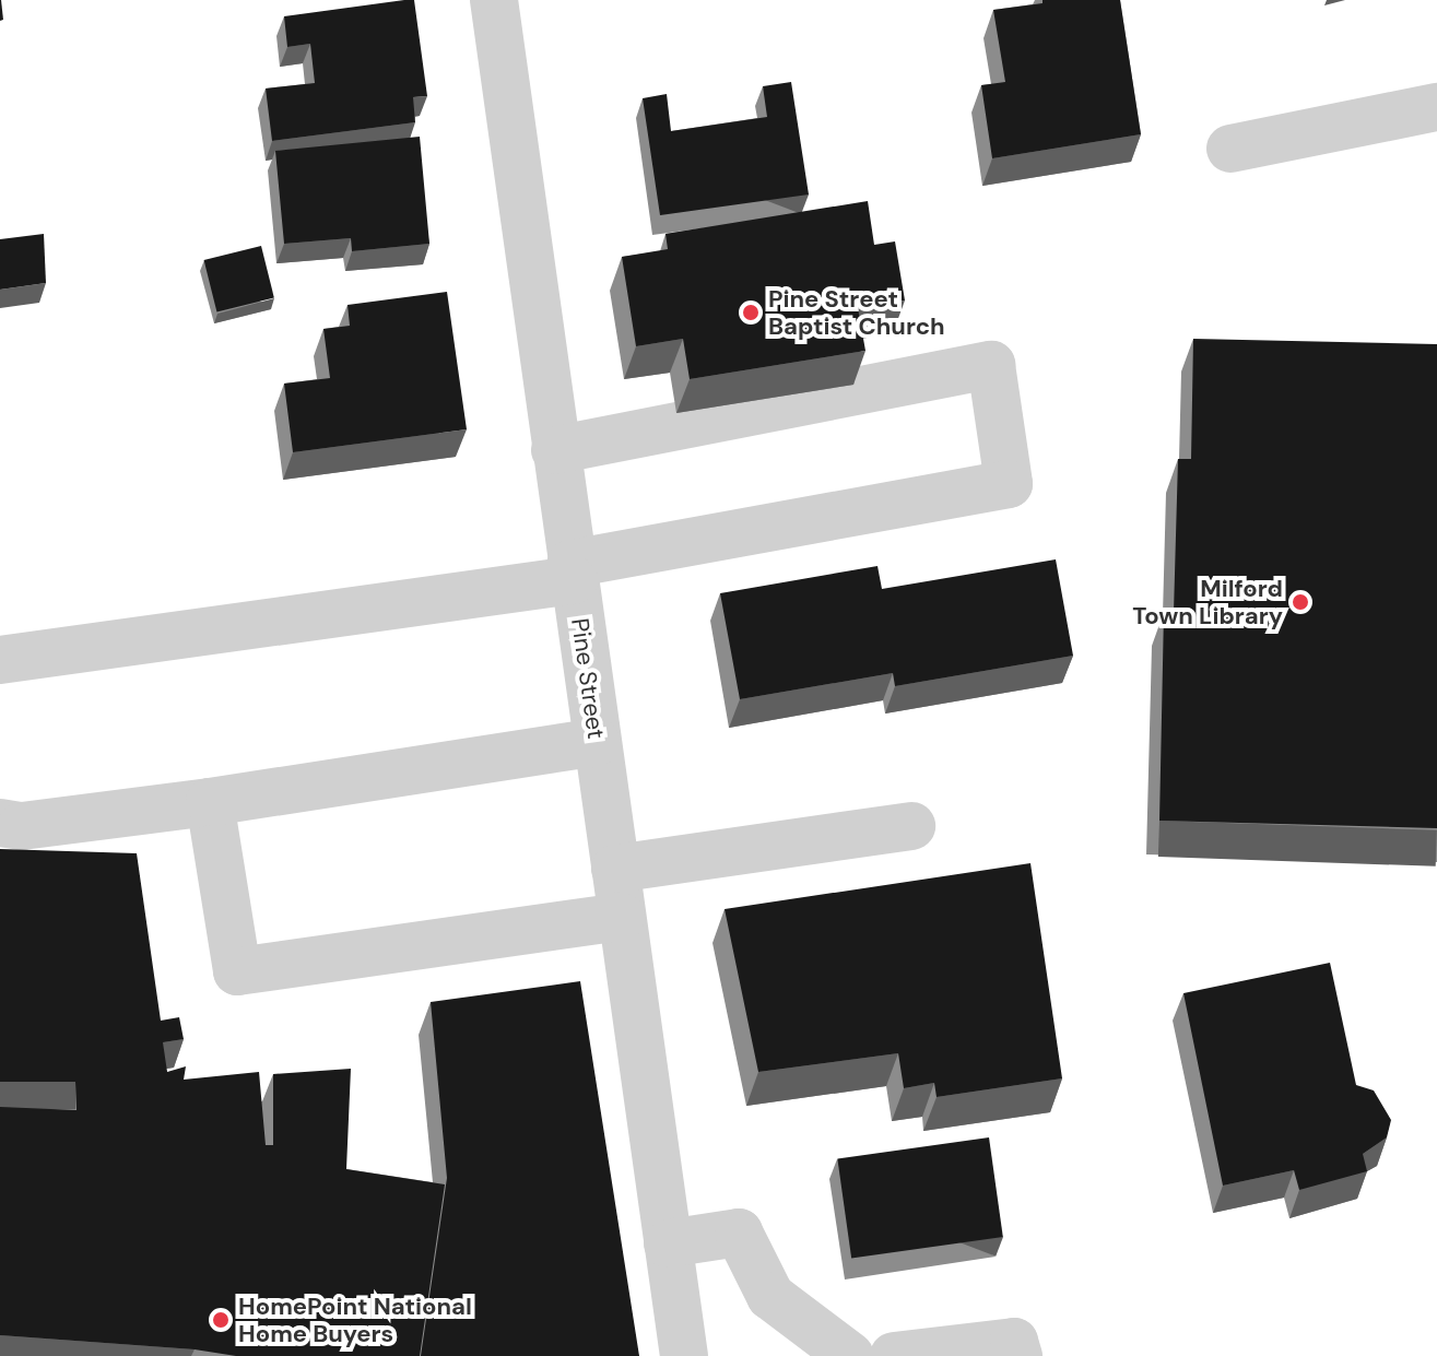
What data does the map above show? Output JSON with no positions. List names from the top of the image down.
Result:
{
  "streets": {
    "street": ["Pine Street"]
  },
  "places": ["Pine Street Baptist Church", "Milford Town Library", "HomePoint National Home Buyers"]
}
